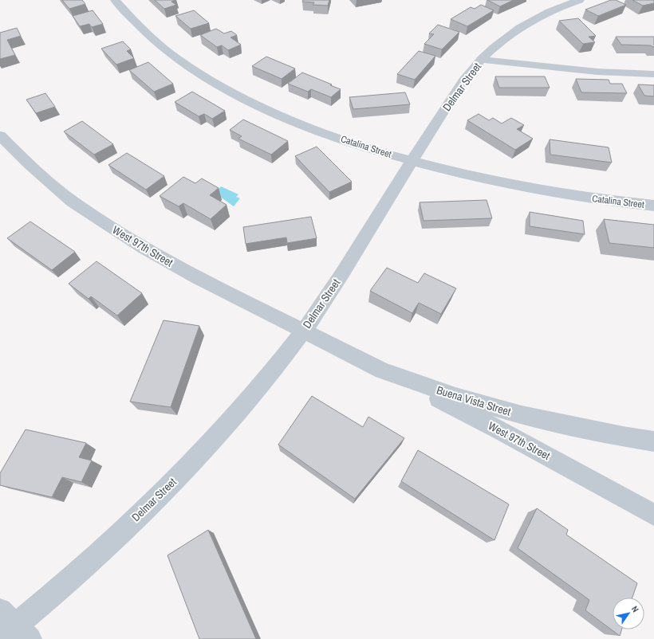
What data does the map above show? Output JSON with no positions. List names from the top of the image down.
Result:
{
  "streets": {
    "street": [
      "Delmar Street",
      "Catalina Street",
      "West 97th Street",
      "Buena Vista Street"
    ]
  },
  "crossings": [
    ["Delmar Street", "Catalina Street"],
    ["Delmar Street", "West 97th Street"],
    ["Delmar Street", "Buena Vista Street"],
    ["West 97th Street", "Buena Vista Street"]
  ],
  "north": "top right"
}
